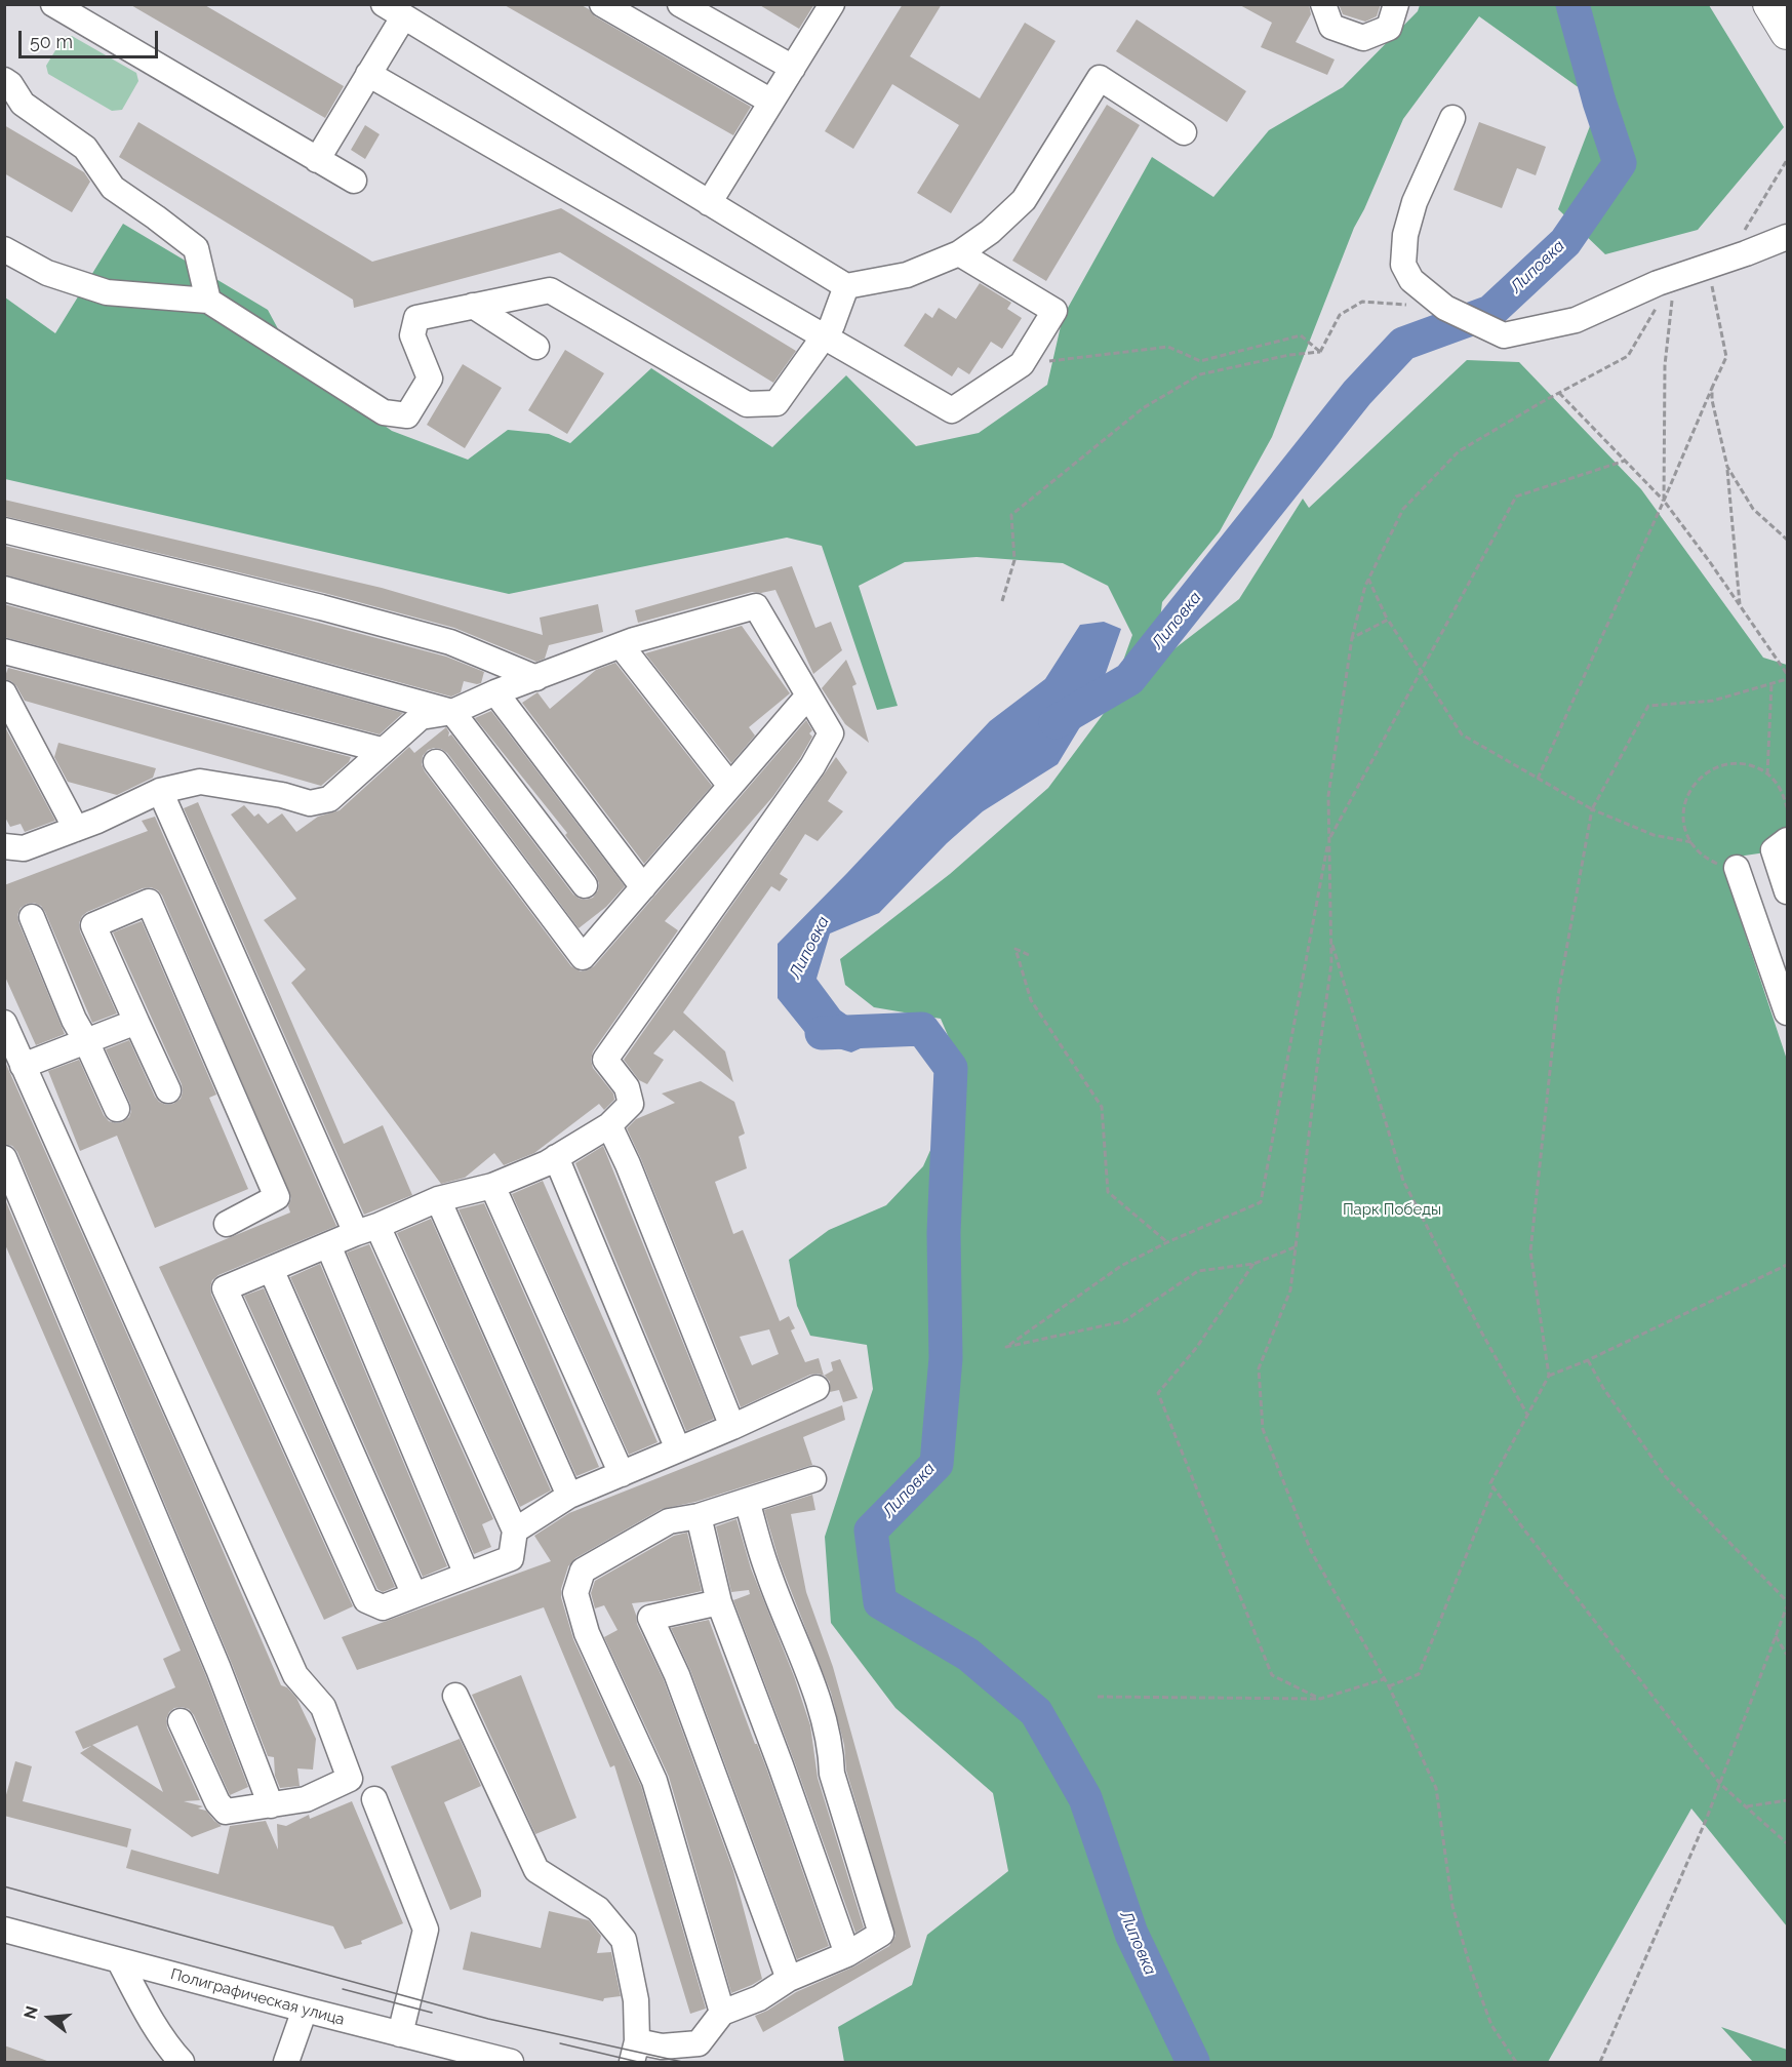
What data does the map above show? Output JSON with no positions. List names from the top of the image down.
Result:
{
  "streets": {
    "street": ["Полиграфическая улица"]
  },
  "water": ["Липовка"],
  "parks": ["Парк Победы"],
  "scale_bar": "50 m",
  "north": "left"
}
